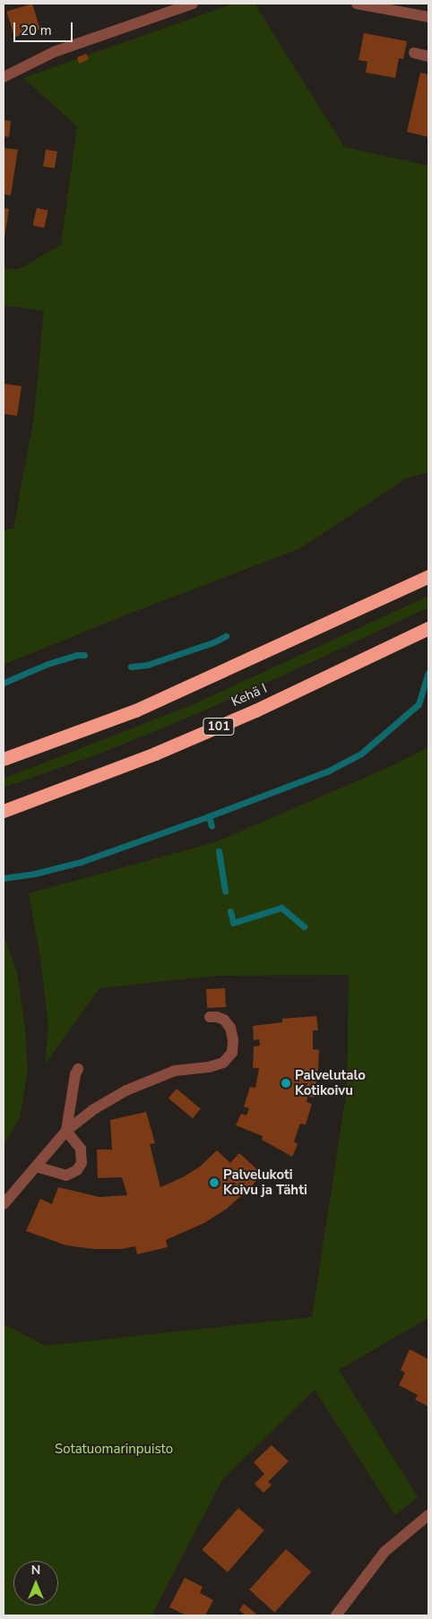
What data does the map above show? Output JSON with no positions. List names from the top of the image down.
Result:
{
  "streets": {
    "highway": ["Kehä I", "101"]
  },
  "parks": ["Sotatuomarinpuisto"],
  "places": ["Palvelutalo Kotikoivu", "Palvelukoti Koivu ja Tähti"],
  "scale_bar": "20 m",
  "north": "top"
}
